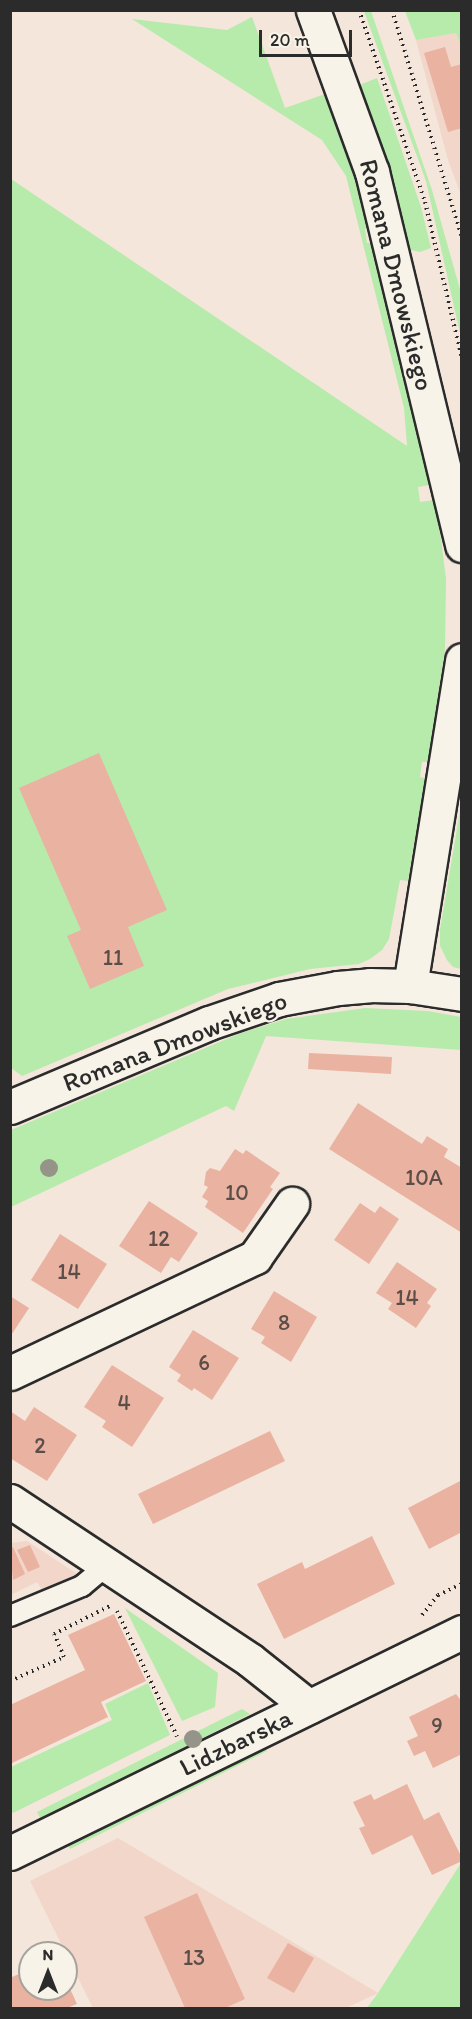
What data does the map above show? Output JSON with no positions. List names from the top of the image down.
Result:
{
  "streets": {
    "street": ["Romana Dmowskiego", "Lidzbarska"]
  },
  "house_numbers": [
    "11",
    "10A",
    "10",
    "12",
    "14",
    "14",
    "8",
    "6",
    "4",
    "2",
    "9",
    "13"
  ],
  "scale_bar": "20 m",
  "north": "top"
}
